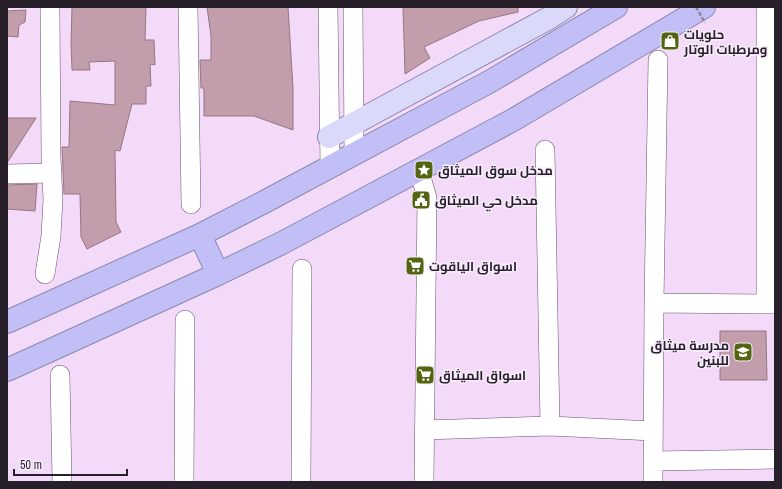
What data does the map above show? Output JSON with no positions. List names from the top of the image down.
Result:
{
  "places": {
    "shop": ["حلويات ومرطبات الوتار"],
    "place": ["مدخل سوق الميثاق"],
    "public building": ["مدخل حي الميثاق"],
    "supermarket": ["اسواق الياقوت", "اسواق الميثاق"],
    "school or university": ["مدرسة ميثاق للبنين"]
  },
  "scale_bar": "50 m"
}
